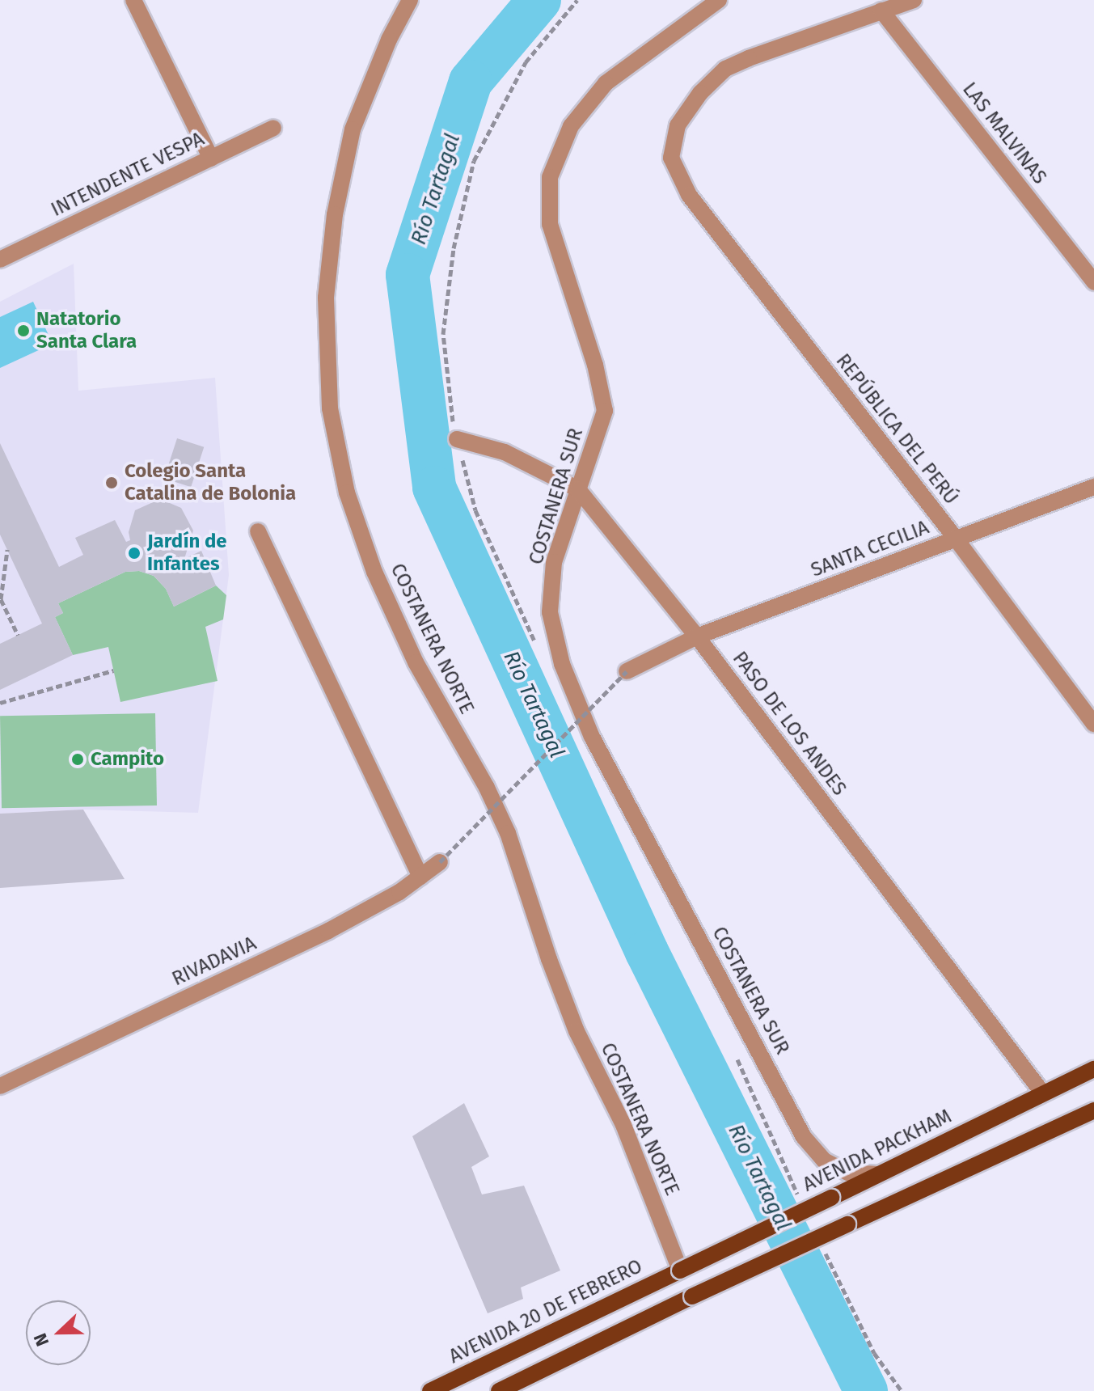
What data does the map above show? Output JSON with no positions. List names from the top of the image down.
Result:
{
  "streets": {
    "main road": ["AVENIDA PACKHAM", "AVENIDA 20 DE FEBRERO"],
    "street": [
      "LAS MALVINAS",
      "INTENDENTE VESPA",
      "REPÚBLICA DEL PERÚ",
      "COSTANERA SUR",
      "SANTA CECILIA",
      "COSTANERA NORTE",
      "PASO DE LOS ANDES",
      "RIVADAVIA"
    ]
  },
  "crossings": [
    ["LAS MALVINAS", "REPÚBLICA DEL PERÚ"],
    ["REPÚBLICA DEL PERÚ", "SANTA CECILIA"],
    ["COSTANERA SUR", "PASO DE LOS ANDES"],
    ["COSTANERA SUR", "AVENIDA PACKHAM"],
    ["SANTA CECILIA", "PASO DE LOS ANDES"],
    ["COSTANERA NORTE", "AVENIDA PACKHAM"],
    ["COSTANERA NORTE", "AVENIDA 20 DE FEBRERO"],
    ["PASO DE LOS ANDES", "AVENIDA PACKHAM"],
    ["AVENIDA PACKHAM", "AVENIDA 20 DE FEBRERO"]
  ],
  "water": ["Río Tartagal"],
  "places": [
    "Natatorio Santa Clara",
    "Colegio Santa Catalina de Bolonia",
    "Jardín de Infantes",
    "Campito"
  ],
  "north": "left"
}
